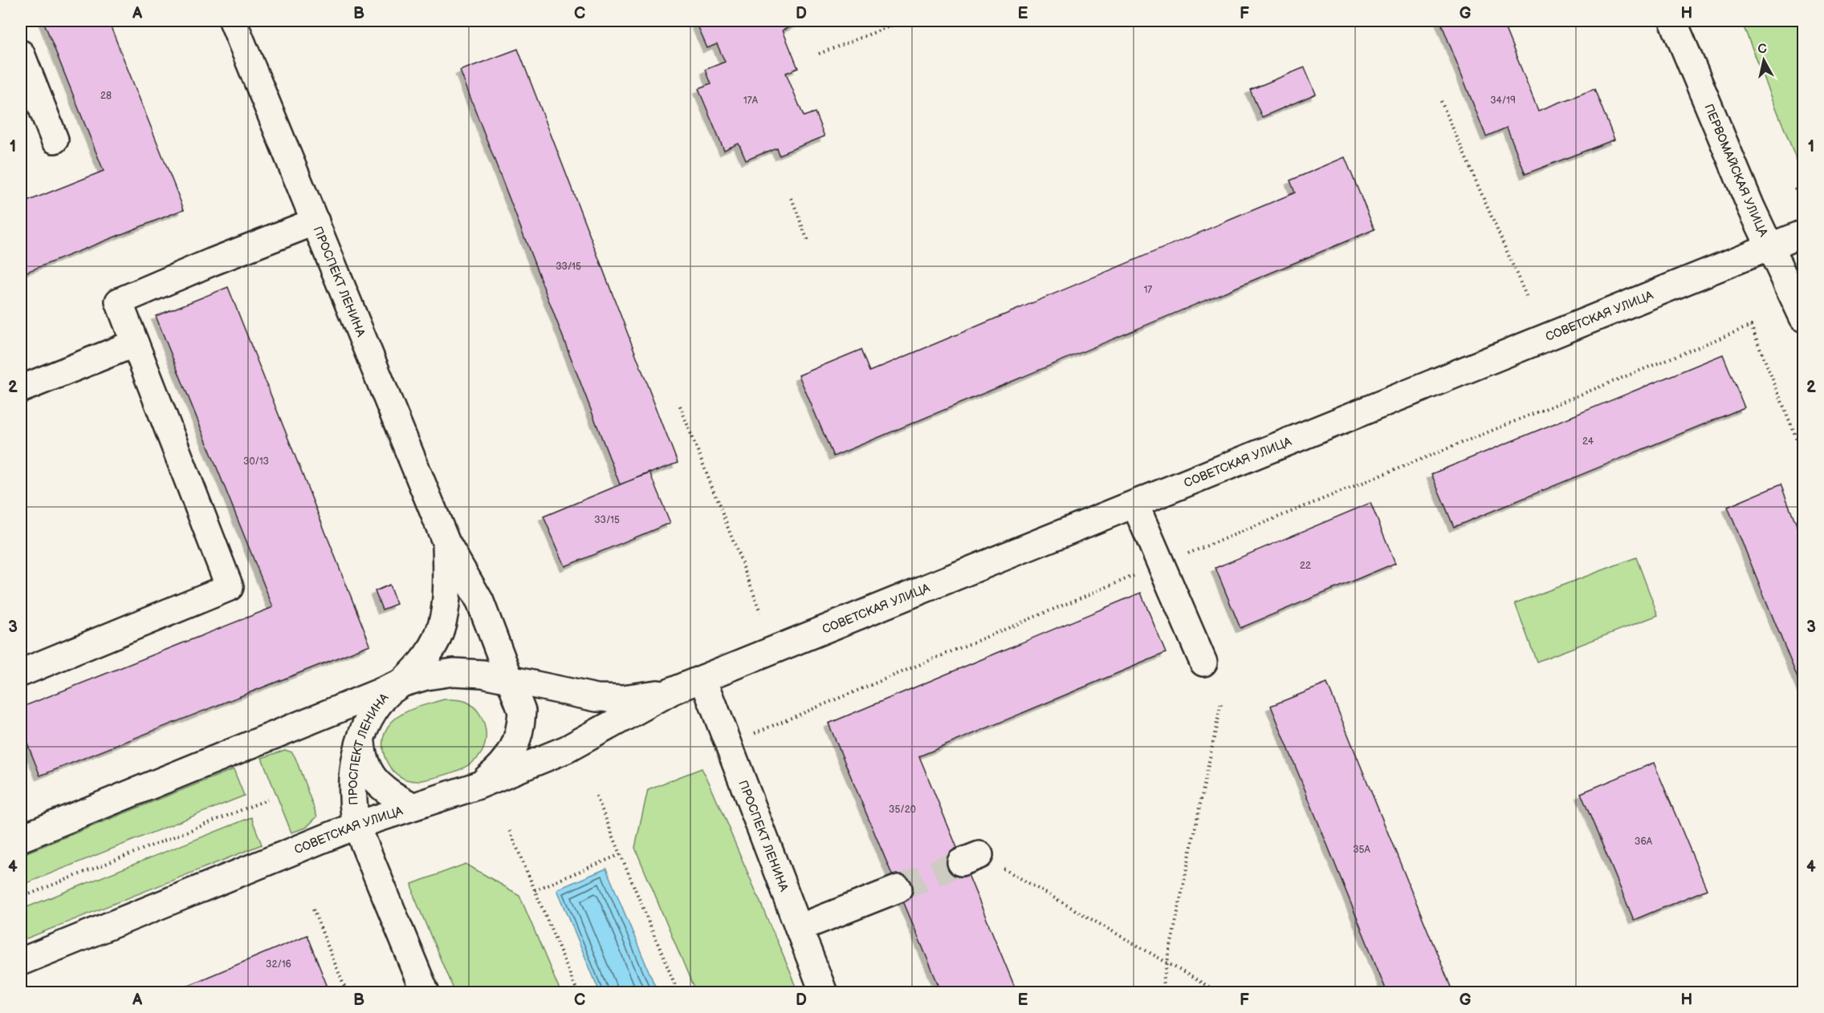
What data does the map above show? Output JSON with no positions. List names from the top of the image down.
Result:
{
  "streets": {
    "main road": ["ПЕРВОМАЙСКАЯ УЛИЦА", "ПРОСПЕКТ ЛЕНИНА", "СОВЕТСКАЯ УЛИЦА"]
  },
  "crossings": [
    ["ПЕРВОМАЙСКАЯ УЛИЦА", "СОВЕТСКАЯ УЛИЦА"],
    ["ПРОСПЕКТ ЛЕНИНА", "СОВЕТСКАЯ УЛИЦА"]
  ],
  "house_numbers": [
    "28",
    "17А",
    "34/19",
    "33/15",
    "17",
    "24",
    "30/13",
    "33/15",
    "22",
    "35/20",
    "36А",
    "35А",
    "32/16"
  ],
  "north": "top",
  "grid": {
    "columns": [
      "A",
      "B",
      "C",
      "D",
      "E",
      "F",
      "G",
      "H"
    ],
    "rows": [
      "1",
      "2",
      "3",
      "4"
    ]
  }
}
